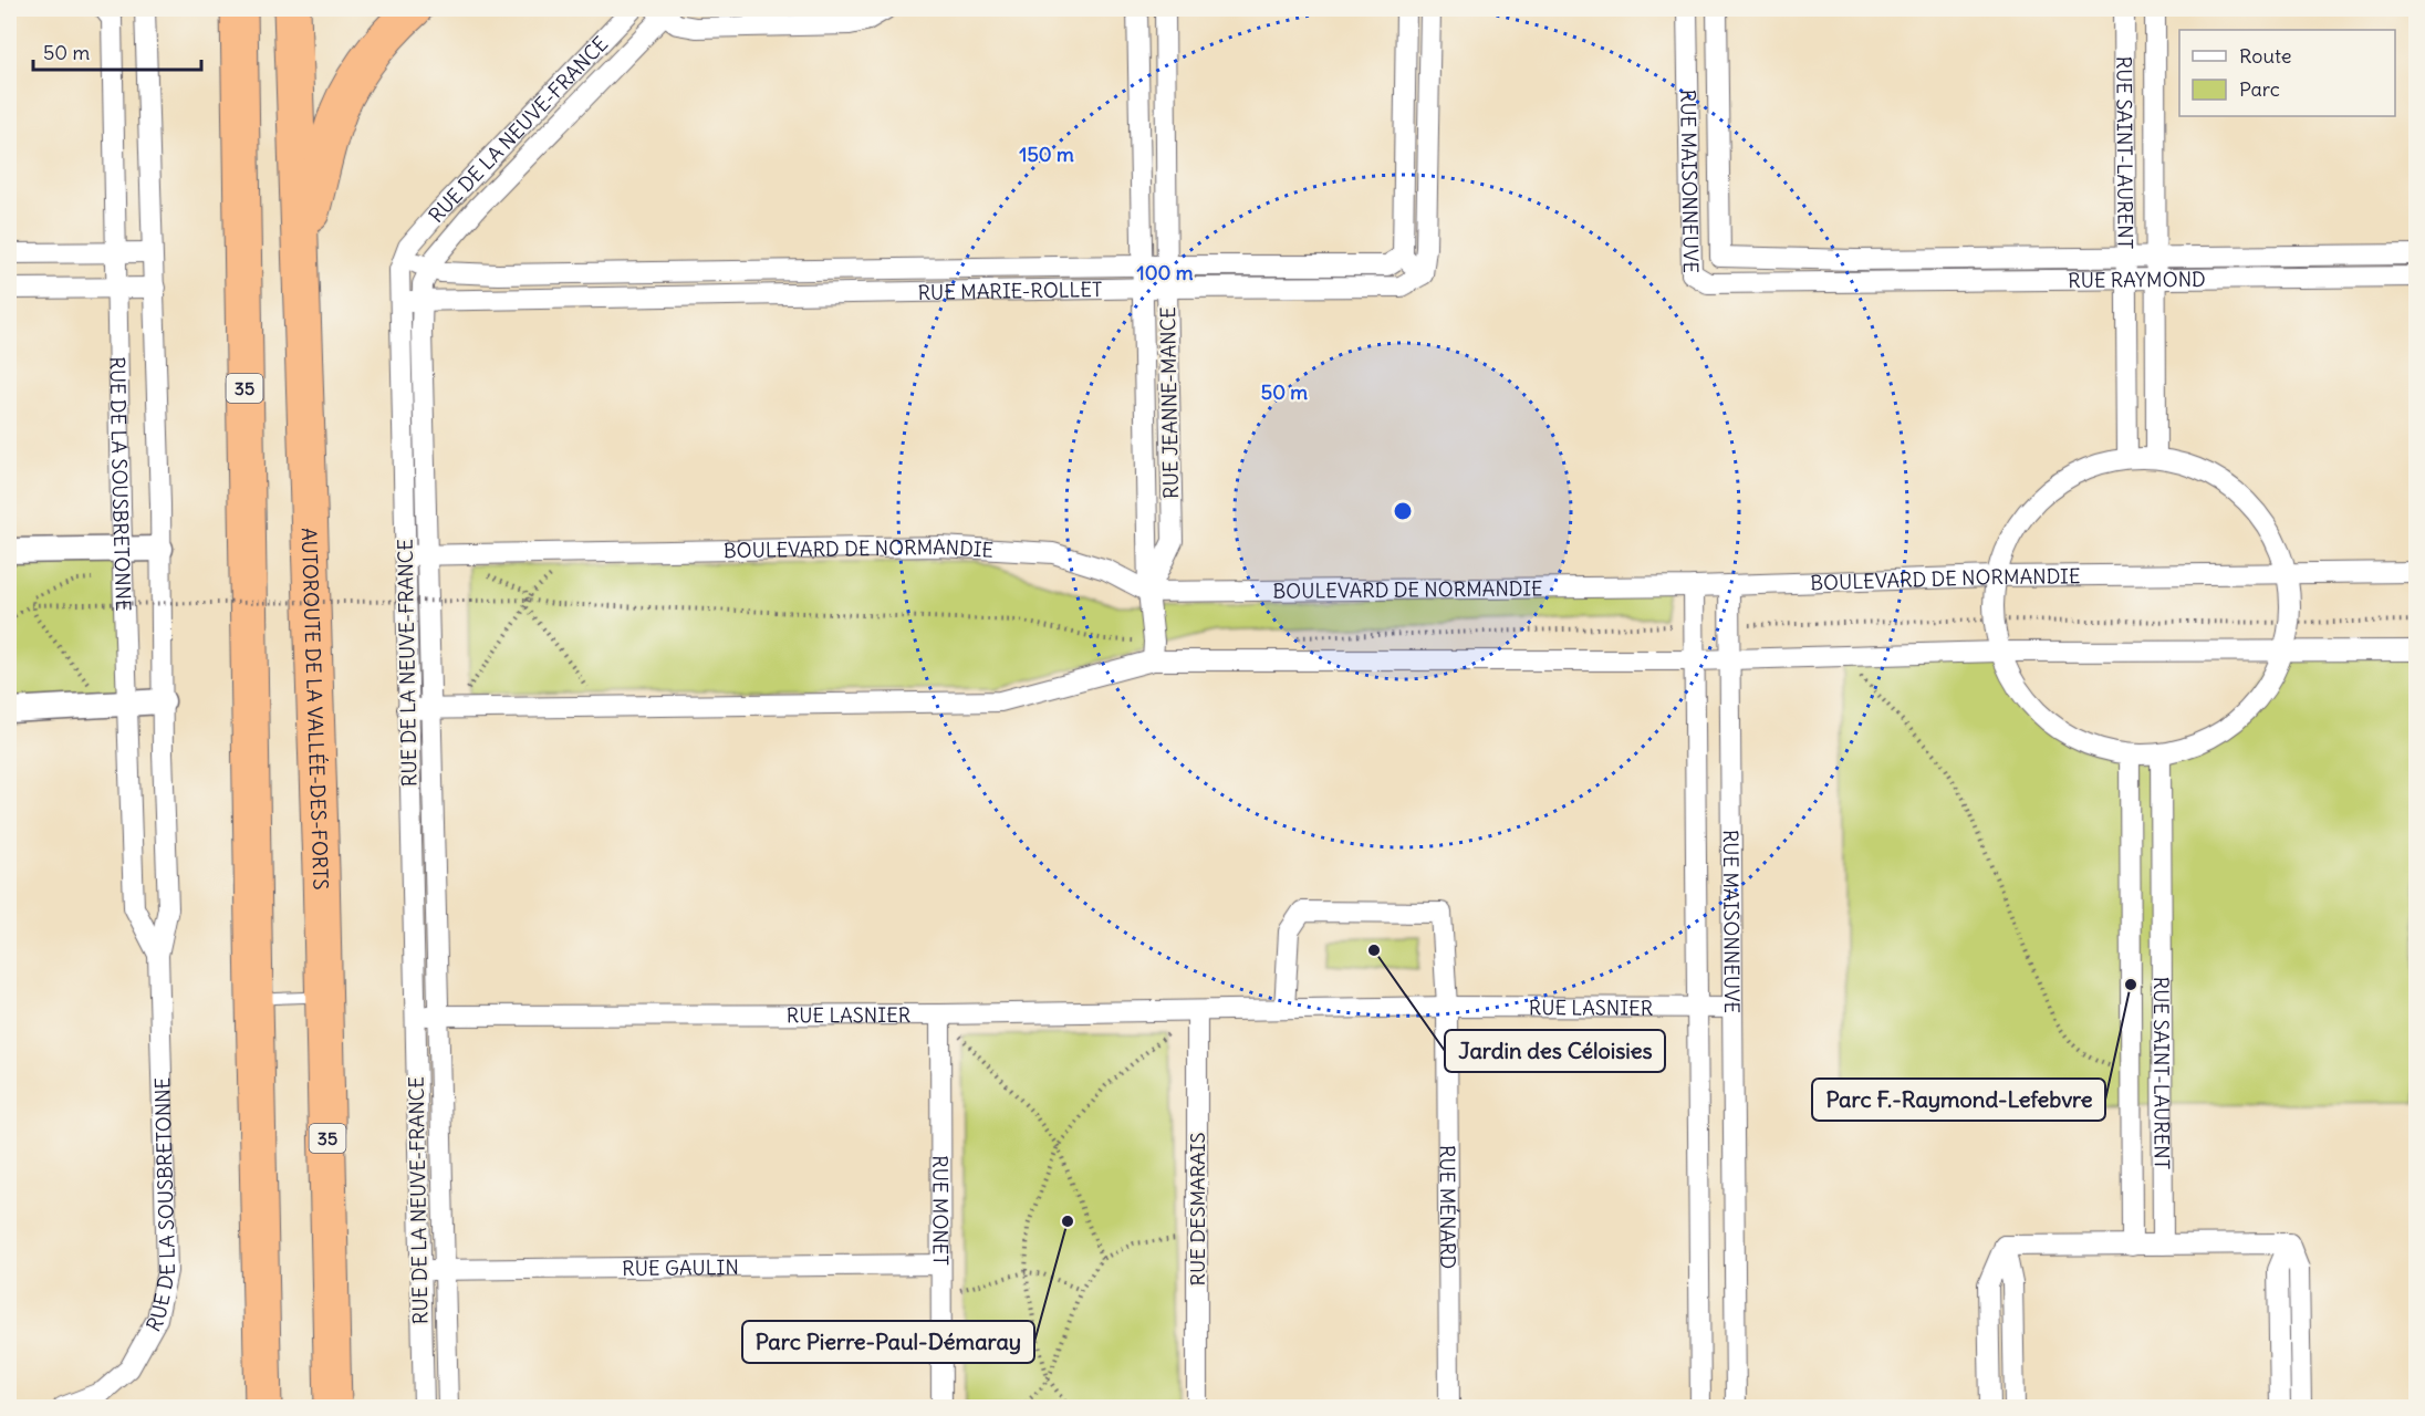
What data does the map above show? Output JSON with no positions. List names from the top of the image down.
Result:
{
  "streets": {
    "highway": ["35", "AUTOROUTE DE LA VALLÉE-DES-FORTS"],
    "street": [
      "RUE DE LA NEUVE-FRANCE",
      "RUE SAINT-LAURENT",
      "RUE MAISONNEUVE",
      "RUE RAYMOND",
      "RUE MARIE-ROLLET",
      "RUE JEANNE-MANCE",
      "RUE DE LA SOUSBRETONNE",
      "BOULEVARD DE NORMANDIE",
      "RUE LASNIER",
      "RUE MÉNARD",
      "RUE DESMARAIS",
      "RUE MONET",
      "RUE GAULIN"
    ]
  },
  "crossings": [
    ["RUE DE LA NEUVE-FRANCE", "RUE MARIE-ROLLET"],
    ["RUE DE LA NEUVE-FRANCE", "BOULEVARD DE NORMANDIE"],
    ["RUE DE LA NEUVE-FRANCE", "RUE LASNIER"],
    ["RUE DE LA NEUVE-FRANCE", "RUE GAULIN"],
    ["RUE SAINT-LAURENT", "RUE RAYMOND"],
    ["RUE MAISONNEUVE", "RUE RAYMOND"],
    ["RUE MAISONNEUVE", "BOULEVARD DE NORMANDIE"],
    ["RUE MAISONNEUVE", "RUE LASNIER"],
    ["RUE MARIE-ROLLET", "RUE JEANNE-MANCE"],
    ["RUE JEANNE-MANCE", "BOULEVARD DE NORMANDIE"],
    ["RUE LASNIER", "RUE MÉNARD"],
    ["RUE LASNIER", "RUE DESMARAIS"],
    ["RUE LASNIER", "RUE MONET"],
    ["RUE MONET", "RUE GAULIN"]
  ],
  "places": ["Jardin des Céloisies", "Parc F.-Raymond-Lefebvre", "Parc Pierre-Paul-Démaray"],
  "legend": ["Route", "Parc"],
  "scale_bar": "50 m",
  "rings": ["150 m", "100 m", "50 m"]
}
